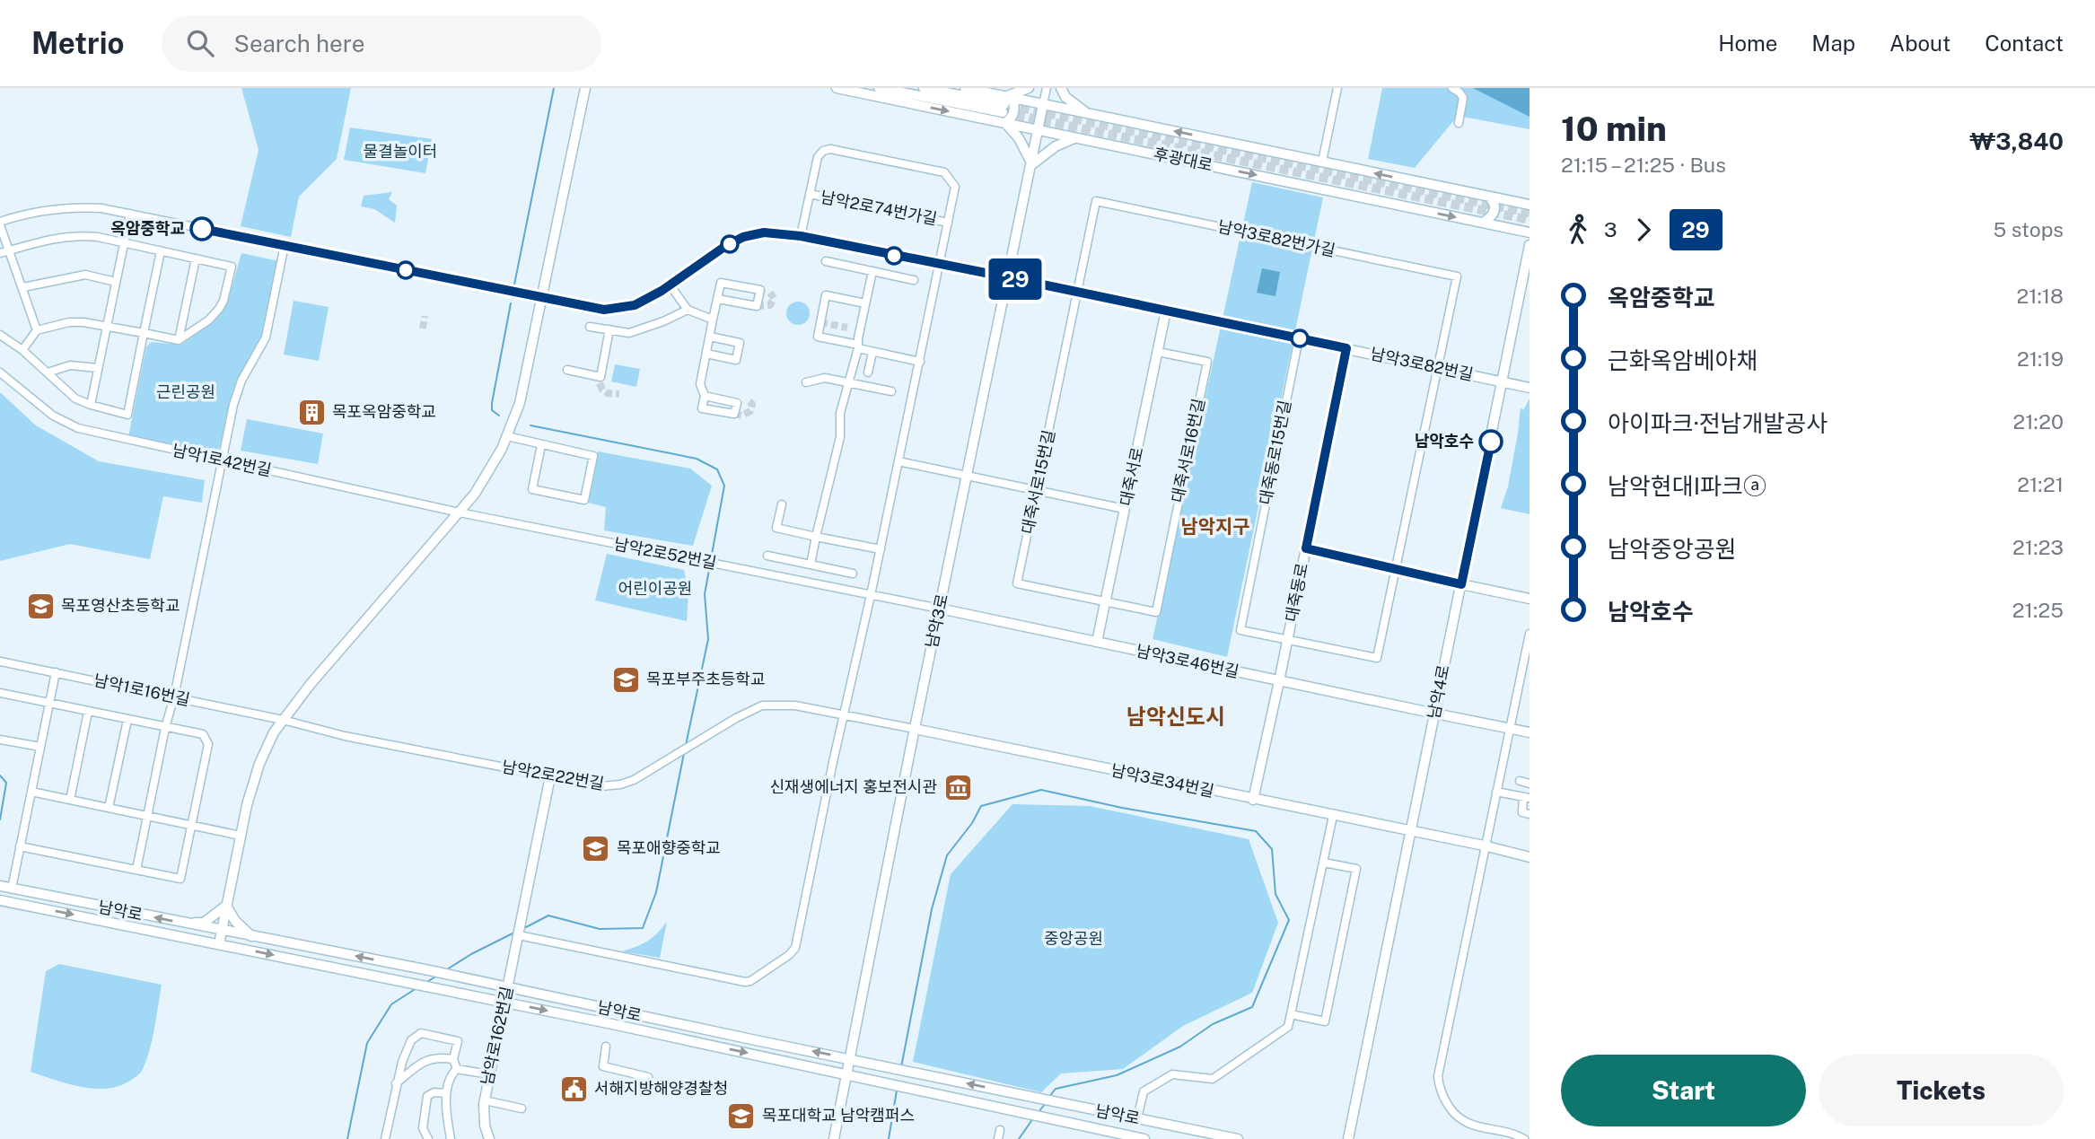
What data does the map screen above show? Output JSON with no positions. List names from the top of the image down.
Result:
{
  "streets": {
    "street": [
      "후광대로",
      "남악2로74번가길",
      "남악3로82번가길",
      "남악3로82번길",
      "대죽서로16번길",
      "대죽동로15번길",
      "남악1로42번길",
      "대죽서로",
      "대죽서로15번길",
      "남악2로52번길",
      "대죽동로",
      "남악3로",
      "남악3로46번길",
      "남악1로16번길",
      "남악4로",
      "남악2로22번길",
      "남악3로34번길",
      "남악로",
      "남악로162번길"
    ]
  },
  "crossings": [
    ["후광대로", "남악3로"],
    ["남악3로82번가길", "남악3로82번길"],
    ["남악3로82번가길", "대죽서로15번길"],
    ["남악3로82번길", "대죽동로15번길"],
    ["남악3로82번길", "대죽서로"],
    ["남악3로82번길", "대죽서로15번길"],
    ["남악3로82번길", "대죽동로"],
    ["남악3로82번길", "남악3로"],
    ["남악3로82번길", "남악4로"],
    ["대죽서로16번길", "대죽서로"],
    ["대죽서로16번길", "대죽서로15번길"],
    ["대죽동로15번길", "대죽동로"],
    ["남악1로42번길", "남악2로52번길"],
    ["대죽서로", "대죽서로15번길"],
    ["대죽서로", "남악3로46번길"],
    ["남악2로52번길", "남악3로"],
    ["남악2로52번길", "남악3로46번길"],
    ["대죽동로", "남악3로46번길"],
    ["대죽동로", "남악3로34번길"],
    ["남악3로", "남악3로46번길"],
    ["남악3로", "남악2로22번길"],
    ["남악3로", "남악3로34번길"],
    ["남악3로", "남악로"],
    ["남악3로46번길", "남악4로"],
    ["남악1로16번길", "남악2로22번길"],
    ["남악4로", "남악3로34번길"],
    ["남악2로22번길", "남악3로34번길"],
    ["남악2로22번길", "남악로162번길"],
    ["남악로", "남악로162번길"]
  ],
  "districts": ["남악지구", "남악신도시"],
  "parks": [
    "물결놀이터",
    "근린공원",
    "어린이공원",
    "중앙공원"
  ],
  "places": {
    "other": ["옥암중학교", "남악호수"],
    "building": ["목포옥암중학교"],
    "school or university": [
      "목포영산초등학교",
      "목포부주초등학교",
      "목포애향중학교",
      "목포대학교 남악캠퍼스"
    ],
    "museum": ["신재생에너지 홍보전시관"],
    "public building": ["서해지방해양경찰청"]
  },
  "lines": ["bus line 29"],
  "page": {
    "header": "Metrio",
    "search": "Search here",
    "nav": [
      "Home",
      "Map",
      "About",
      "Contact"
    ],
    "on_map": "29",
    "heading": ["10 min", "21:15 – 21:25 · Bus", "₩3,840"],
    "legs": ["3", "29", "5 stops"],
    "list": [
      {
        "name": "옥암중학교",
        "value": "21:18"
      },
      {
        "name": "근화옥암베아채",
        "value": "21:19"
      },
      {
        "name": "아이파크·전남개발공사",
        "value": "21:20"
      },
      {
        "name": "남악현대I파크ⓐ",
        "value": "21:21"
      },
      {
        "name": "남악중앙공원",
        "value": "21:23"
      },
      {
        "name": "남악호수",
        "value": "21:25"
      }
    ],
    "buttons": ["Start", "Tickets"]
  }
}
